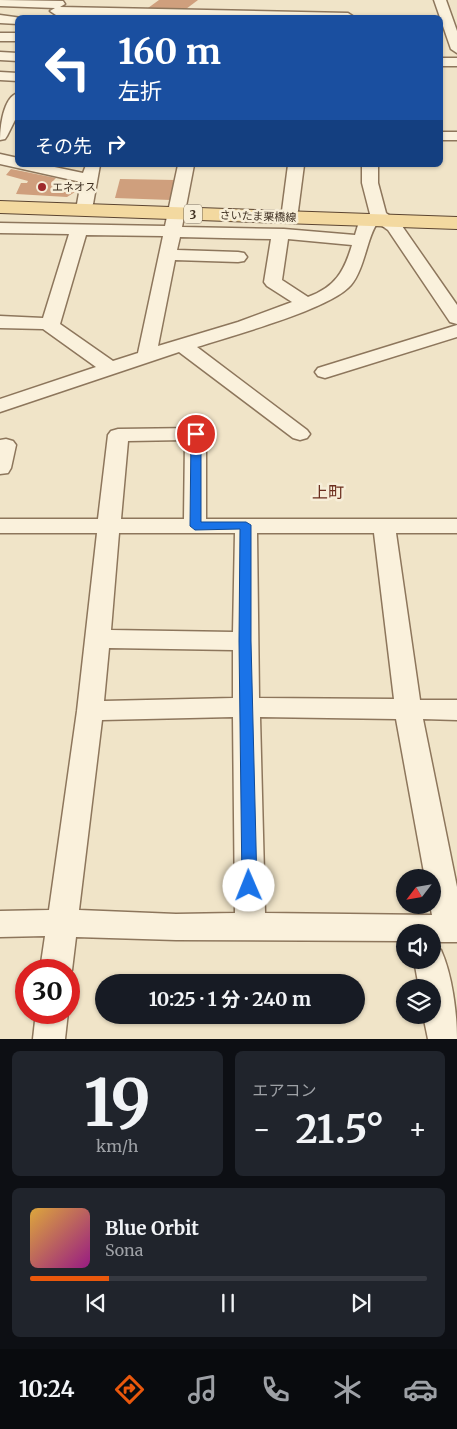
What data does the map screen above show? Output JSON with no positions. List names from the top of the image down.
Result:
{
  "streets": {
    "main road": ["3", "さいたま栗橋線"]
  },
  "districts": ["上町"],
  "places": ["エネオス"],
  "north": "bottom left",
  "page": {
    "turn": ["160 m", "左折"],
    "then": "その先",
    "limit": "30",
    "trip": "10:25 · 1 分 · 240 m",
    "tile": [
      ["19", "km/h"],
      "エアコン"
    ],
    "heat": ["−", "21.5°", "+"],
    "song": ["Blue Orbit", "Sona"],
    "tabs": "10:24"
  }
}
